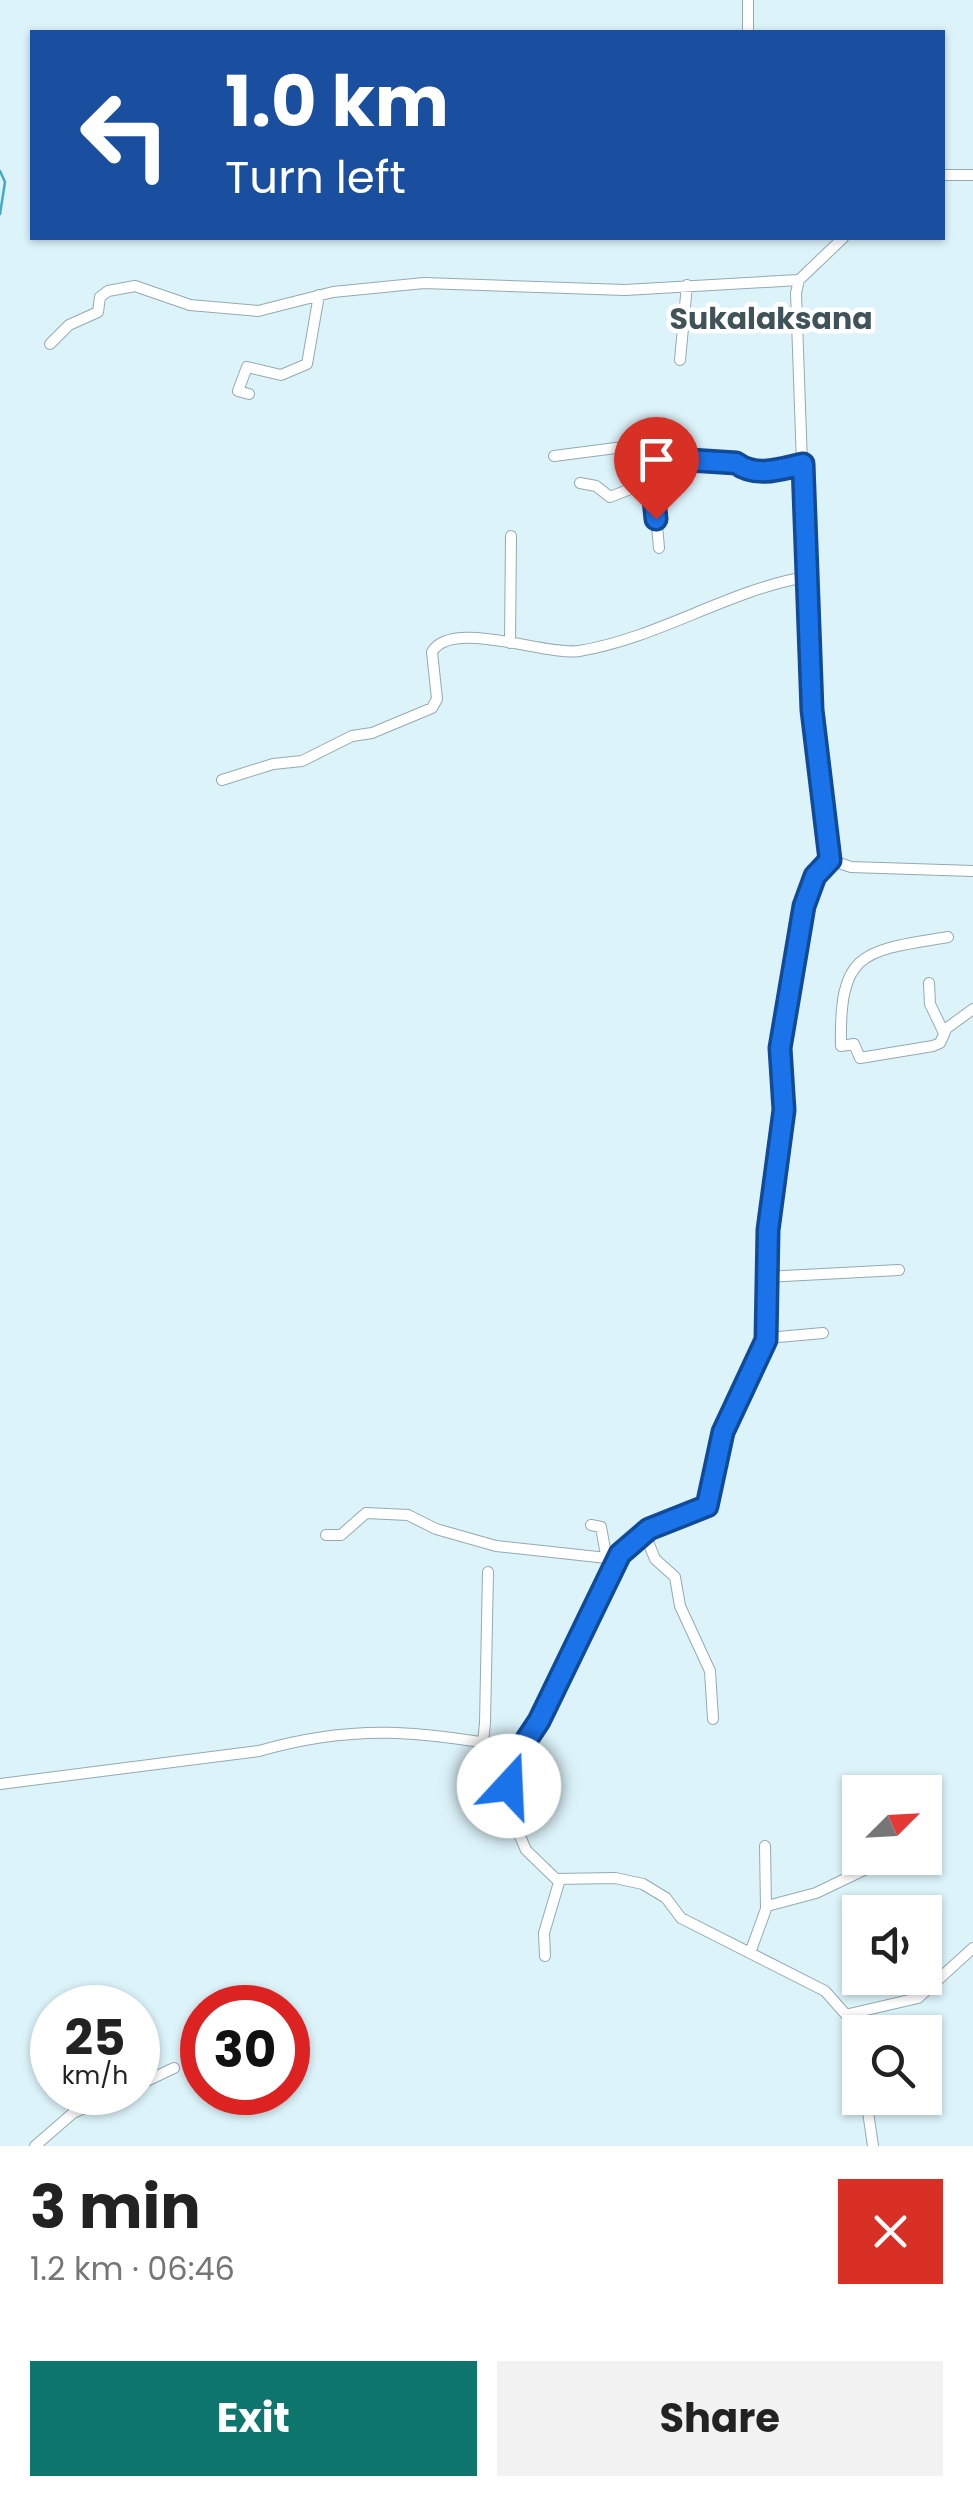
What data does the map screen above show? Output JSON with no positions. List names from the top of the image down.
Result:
{
  "districts": ["Sukalaksana"],
  "north": "top right",
  "page": {
    "turn": ["1.0 km", "Turn left"],
    "speed": "25 km/h",
    "limit": "30",
    "heading": ["3 min", "1.2 km · 06:46"],
    "buttons": ["Exit", "Share"]
  }
}
